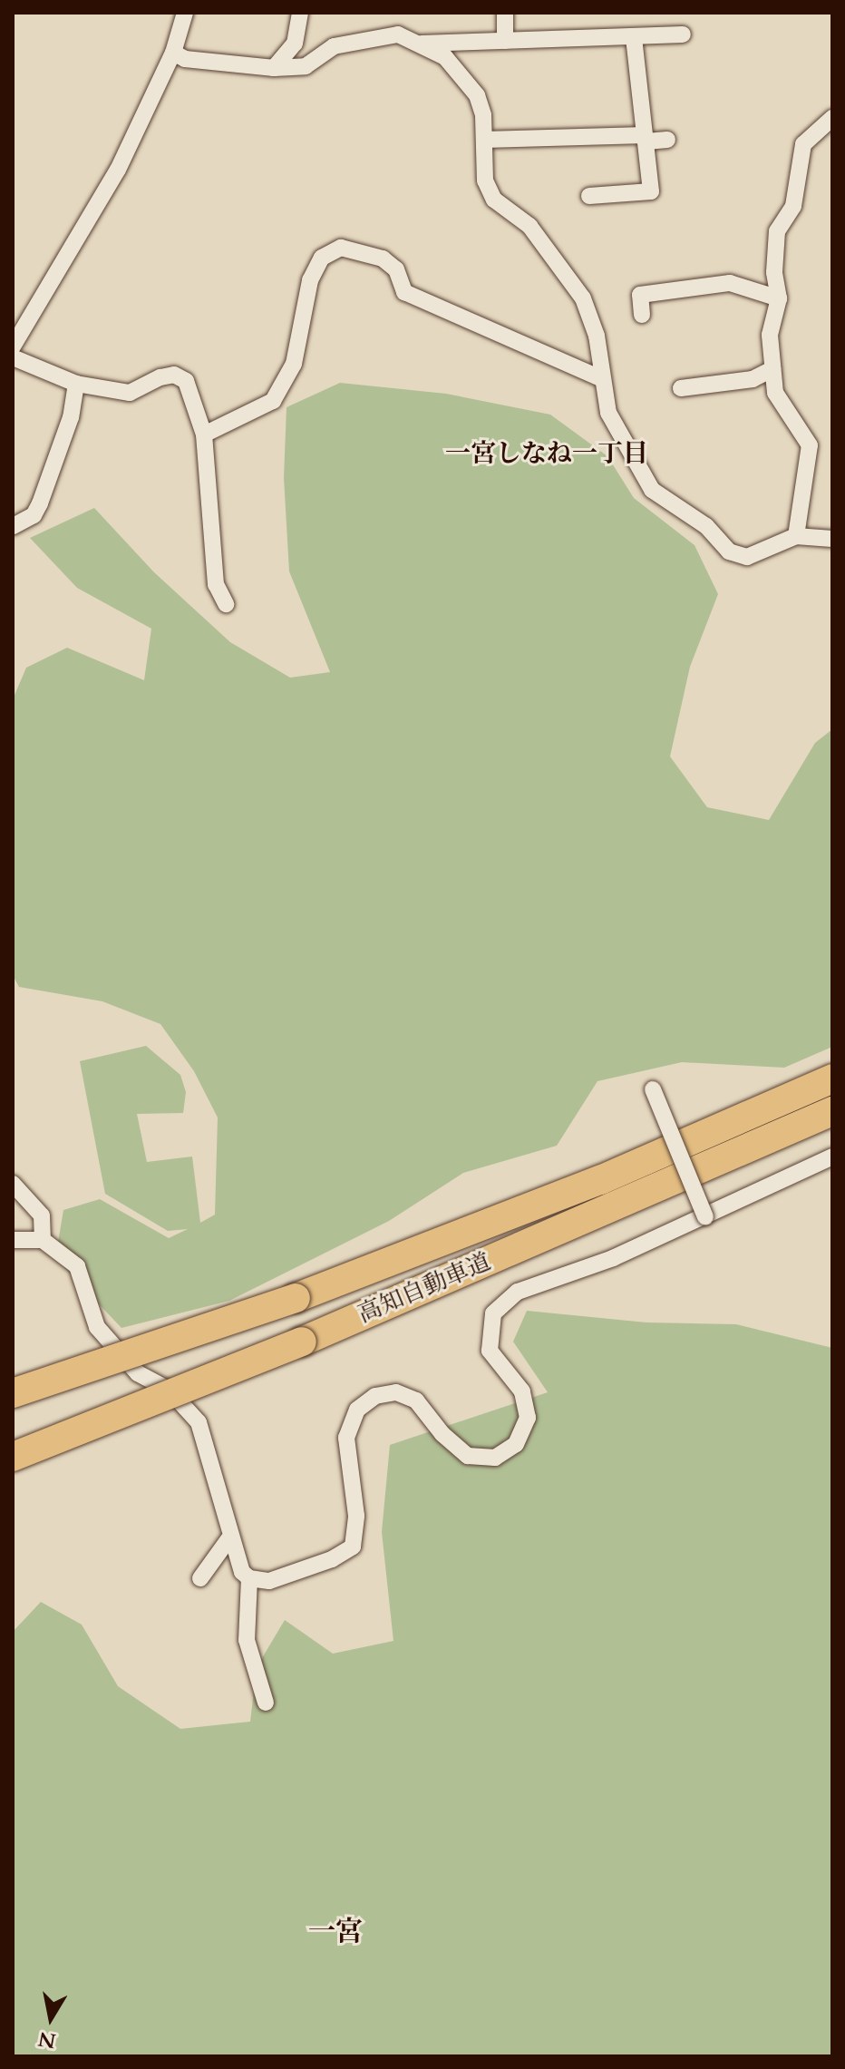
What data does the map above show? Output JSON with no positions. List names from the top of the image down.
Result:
{
  "streets": {
    "highway": ["高知自動車道"]
  },
  "districts": ["一宮しなね一丁目", "一宮"],
  "north": "bottom"
}
